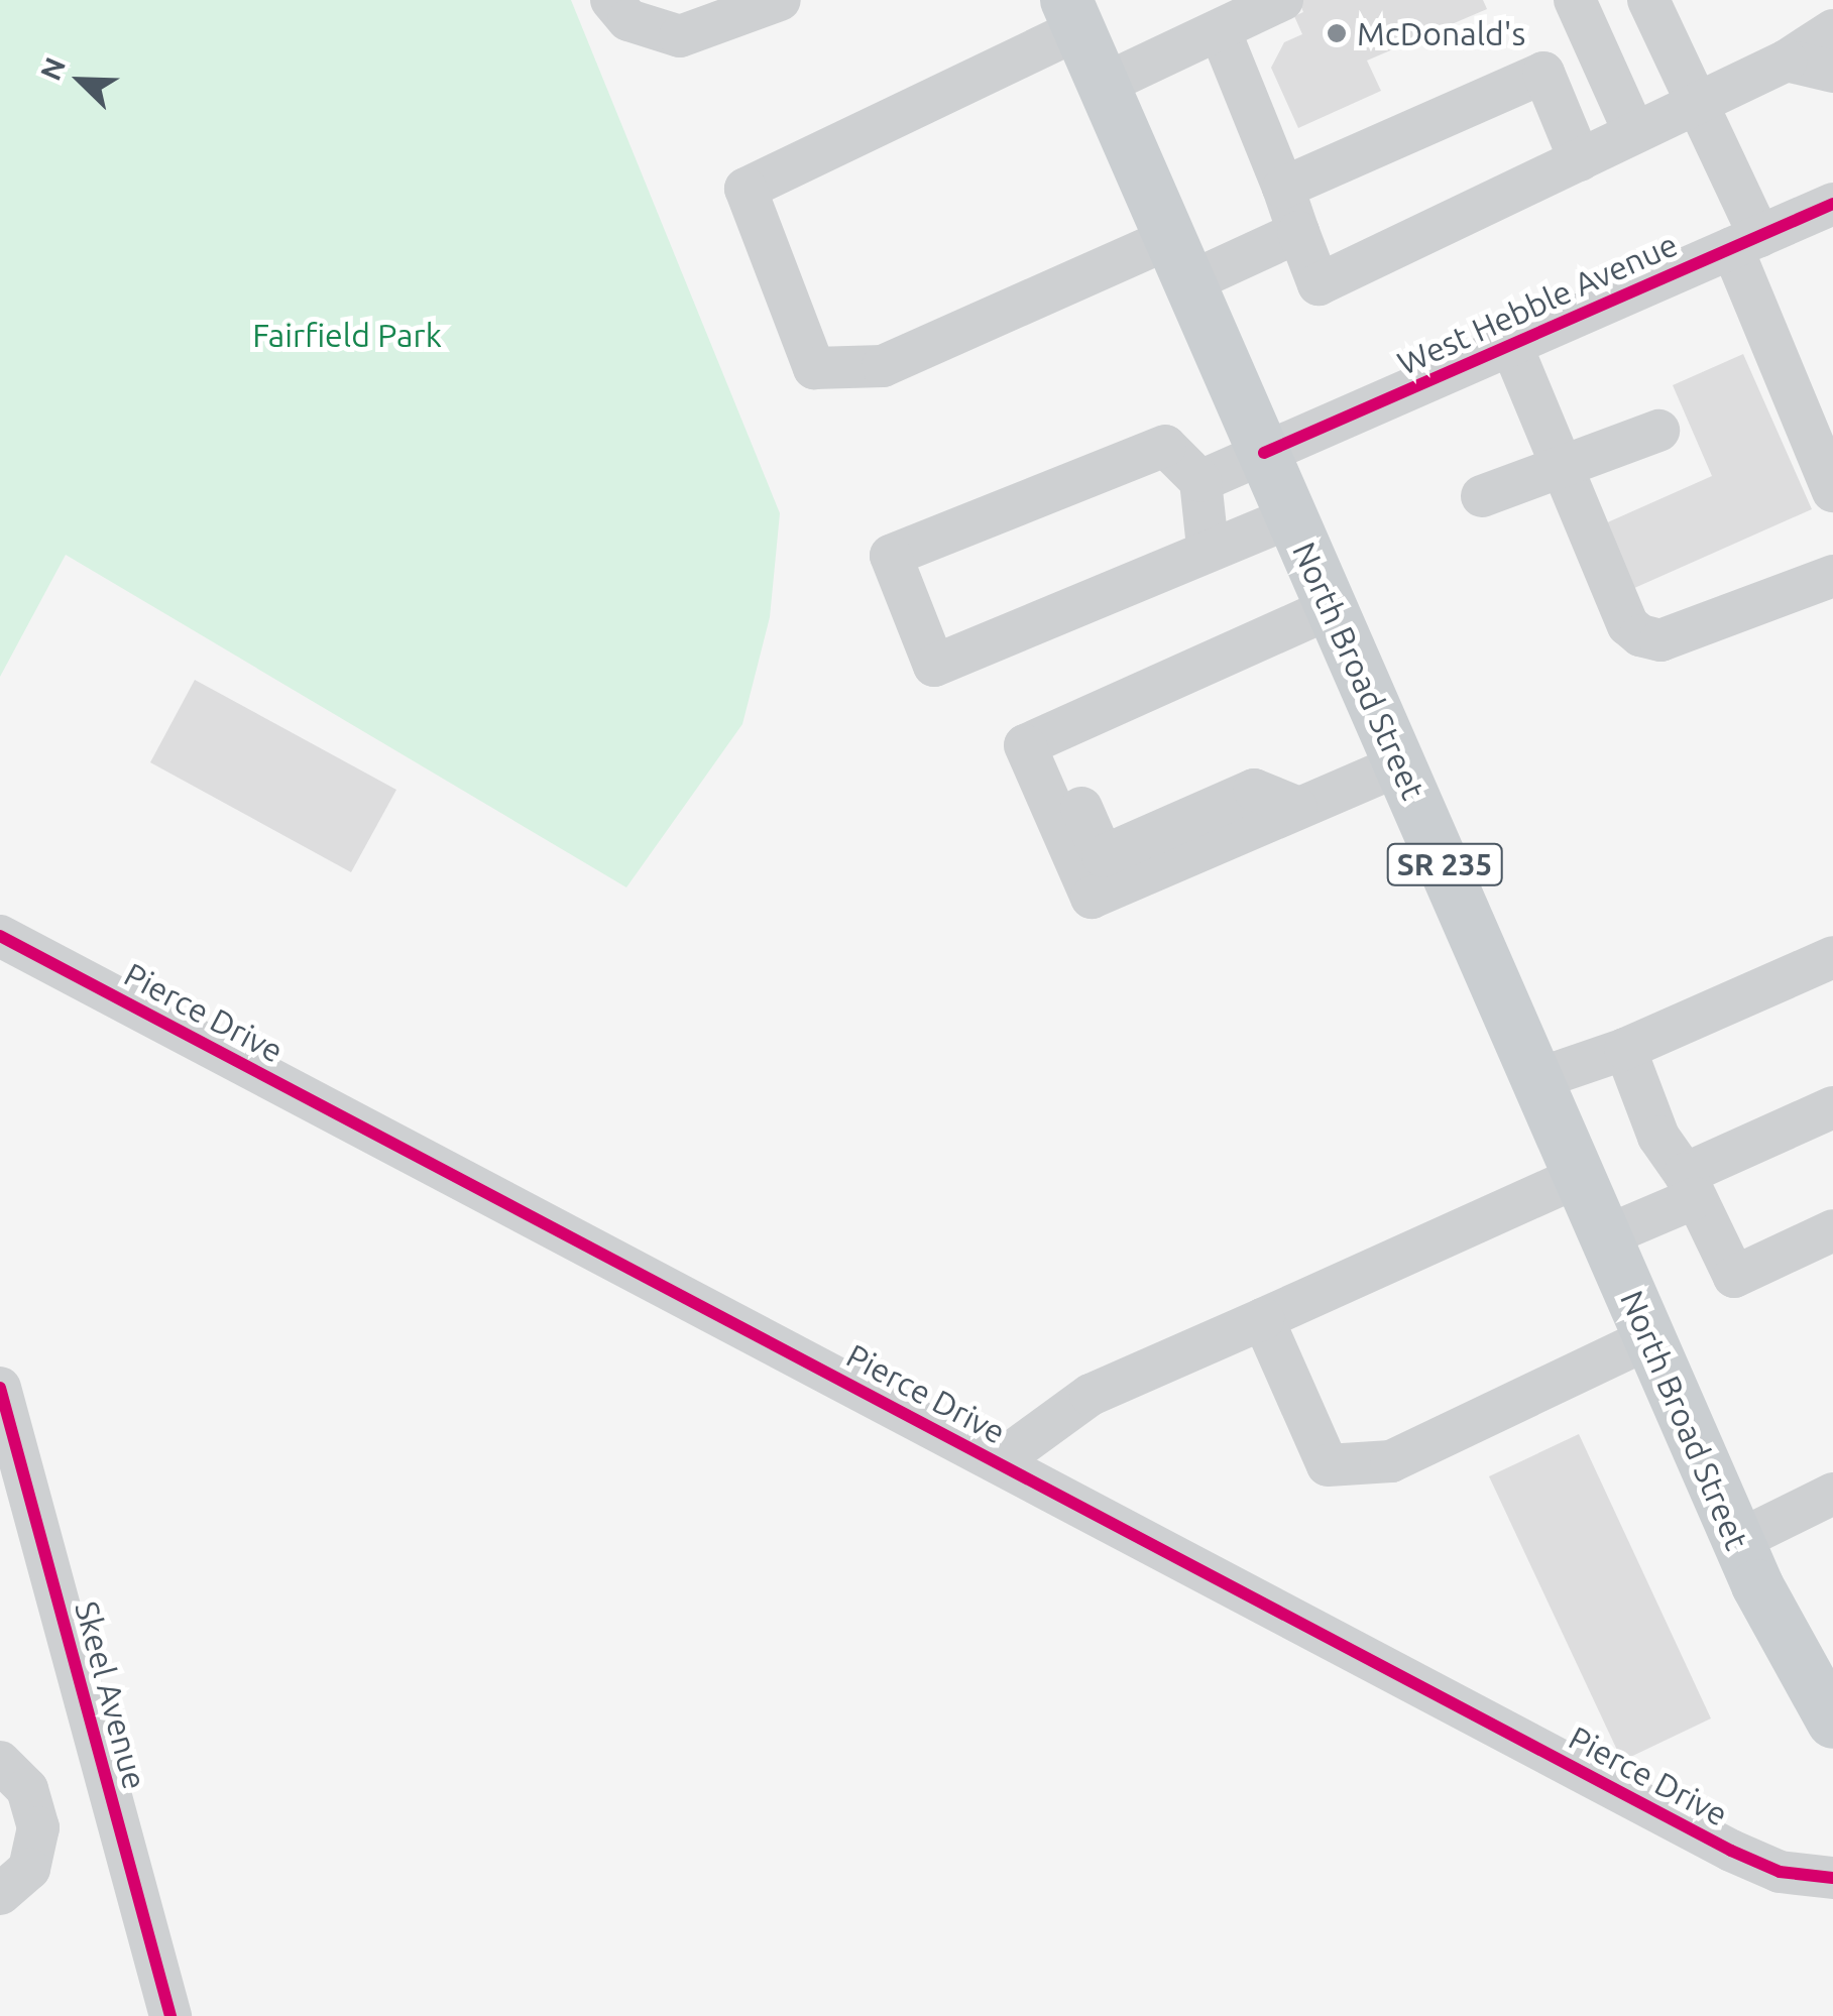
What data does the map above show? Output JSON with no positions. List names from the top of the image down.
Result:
{
  "streets": {
    "main road": ["North Broad Street", "SR 235"],
    "street": ["West Hebble Avenue", "Pierce Drive", "Skeel Avenue"]
  },
  "crossings": [
    ["West Hebble Avenue", "North Broad Street"]
  ],
  "parks": ["Fairfield Park"],
  "places": ["McDonald's"],
  "north": "top left"
}
